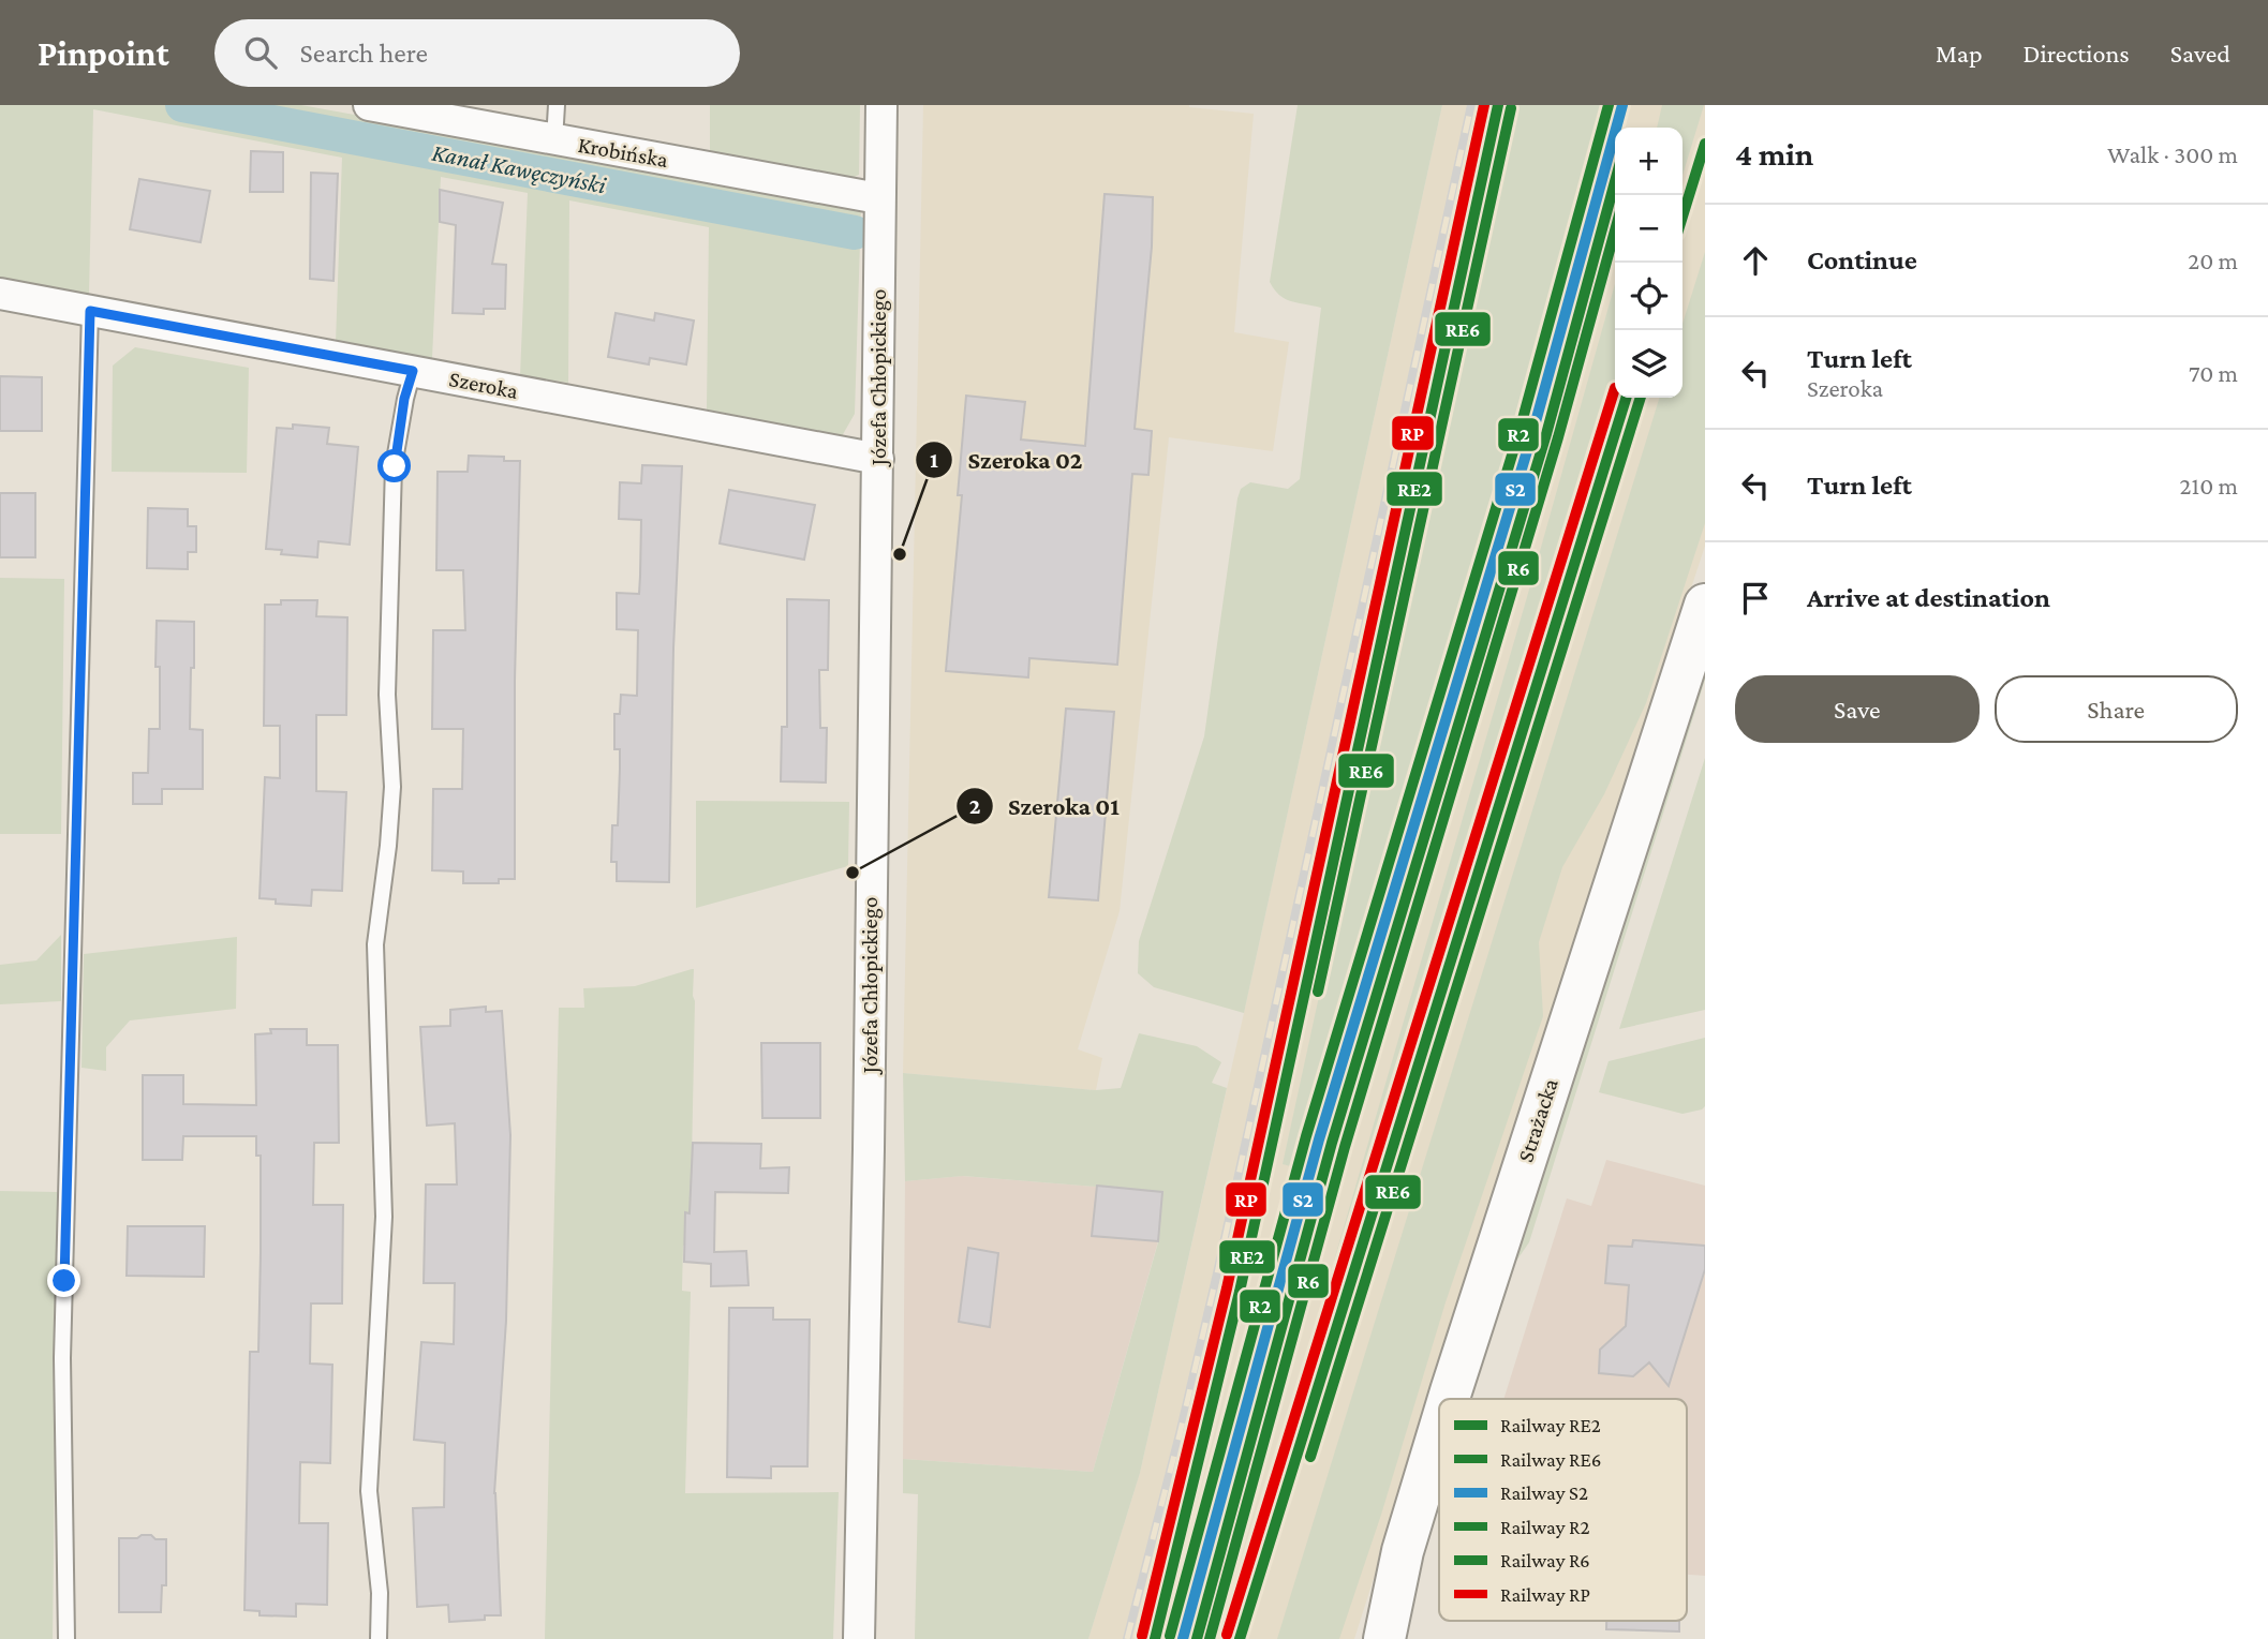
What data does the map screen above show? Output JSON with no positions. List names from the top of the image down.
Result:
{
  "streets": {
    "main road": ["Strażacka"],
    "street": ["Krobińska", "Józefa Chłopickiego", "Szeroka"]
  },
  "crossings": [
    ["Krobińska", "Józefa Chłopickiego"],
    ["Józefa Chłopickiego", "Szeroka"]
  ],
  "water": ["Kanał Kawęczyński"],
  "places": ["Szeroka 02", "Szeroka 01"],
  "lines": [
    "rail line RE2",
    "rail line S2",
    "rail line R2",
    "rail line RP",
    "rail line RE6",
    "rail line R6"
  ],
  "legend": [
    "Railway RE2",
    "Railway RE6",
    "Railway S2",
    "Railway R2",
    "Railway R6",
    "Railway RP"
  ],
  "page": {
    "header": "Pinpoint",
    "search": "Search here",
    "nav": ["Map", "Directions", "Saved"],
    "heading": ["4 min", "Walk · 300 m"],
    "map_buttons": ["+", "−"],
    "list": [
      ["Continue", "20 m"],
      ["Turn left", "Szeroka", "70 m"],
      ["Turn left", "210 m"],
      "Arrive at destination"
    ],
    "buttons": ["Save", "Share"]
  }
}
